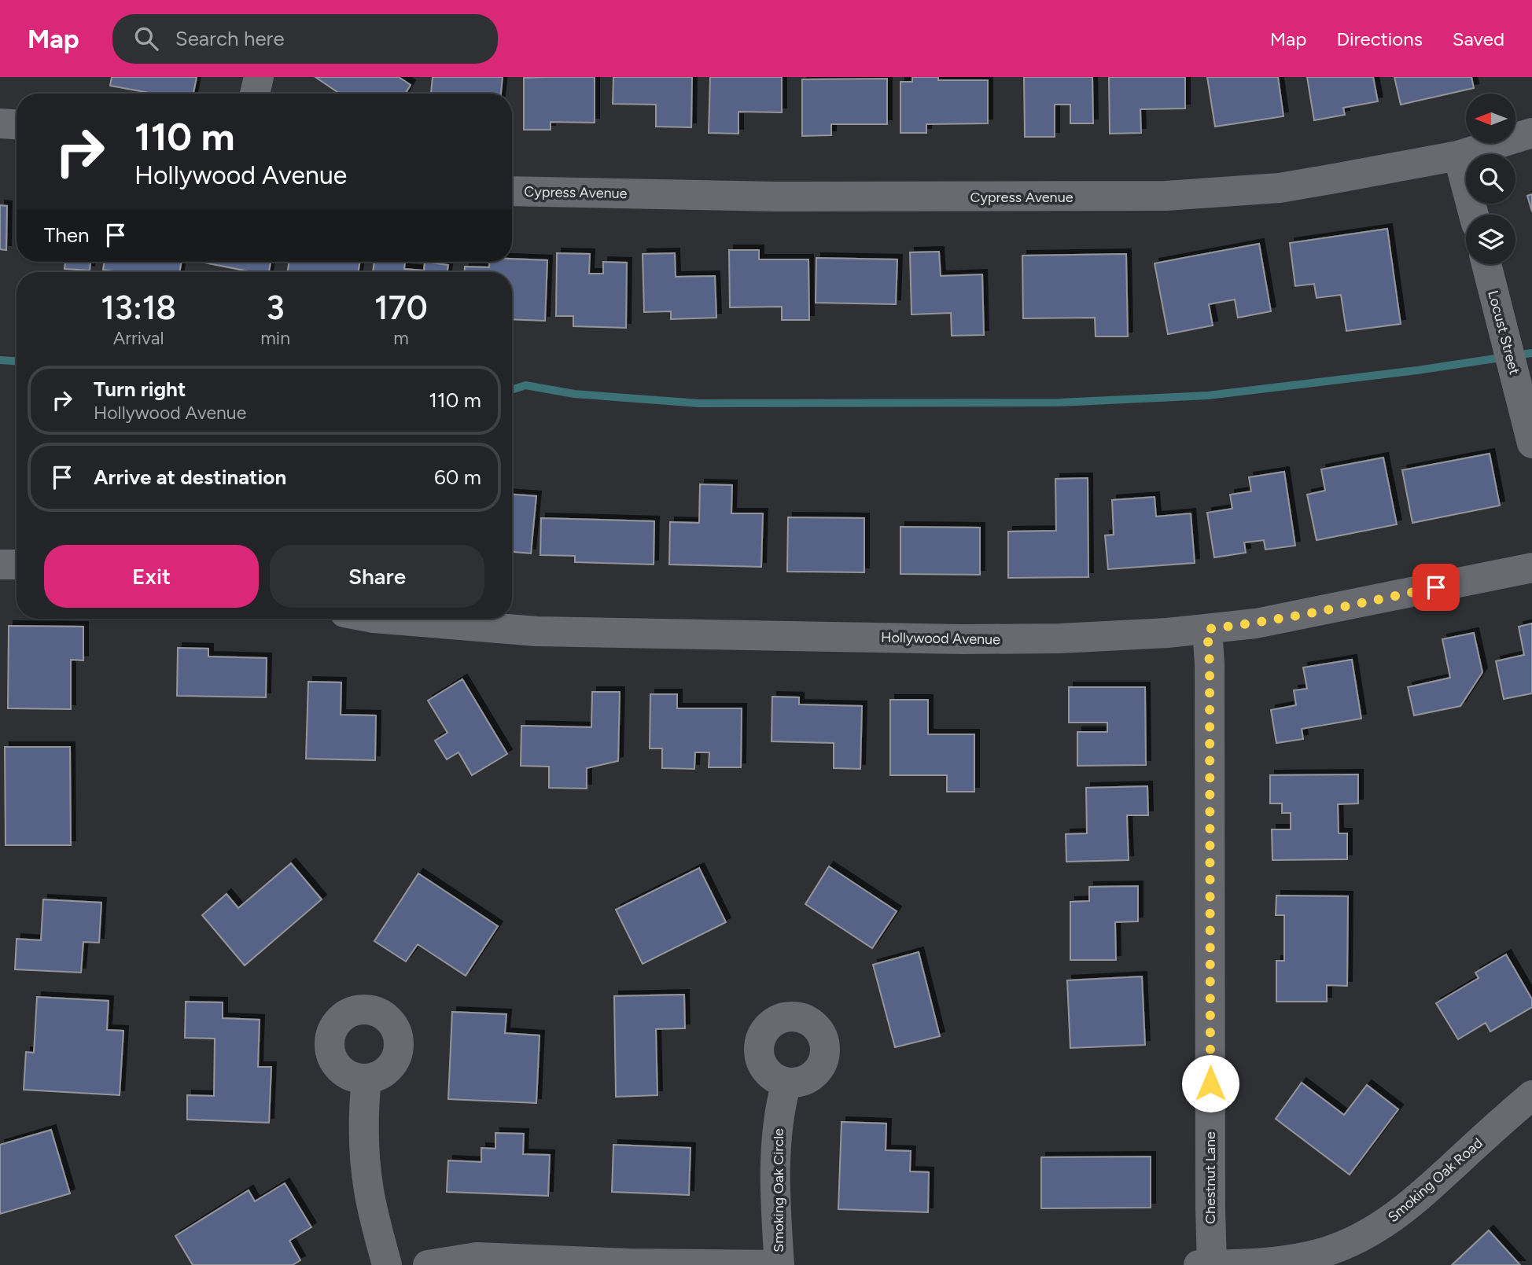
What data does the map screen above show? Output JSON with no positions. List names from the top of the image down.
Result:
{
  "streets": {
    "street": [
      "Cypress Avenue",
      "Locust Street",
      "Hollywood Avenue",
      "Chestnut Lane",
      "Smoking Oak Road",
      "Smoking Oak Circle"
    ]
  },
  "crossings": [
    ["Hollywood Avenue", "Chestnut Lane"],
    ["Chestnut Lane", "Smoking Oak Road"]
  ],
  "north": "left",
  "page": {
    "header": "Map",
    "search": "Search here",
    "nav": ["Map", "Directions", "Saved"],
    "turn": ["110 m", "Hollywood Avenue"],
    "then": "Then",
    "eta": [
      "13:18",
      "Arrival",
      "3",
      "min",
      "170",
      "m"
    ],
    "list": [
      {
        "name": "Turn right",
        "note": "Hollywood Avenue",
        "value": "110 m"
      },
      {
        "name": "Arrive at destination",
        "value": "60 m"
      }
    ],
    "buttons": ["Exit", "Share"]
  }
}
